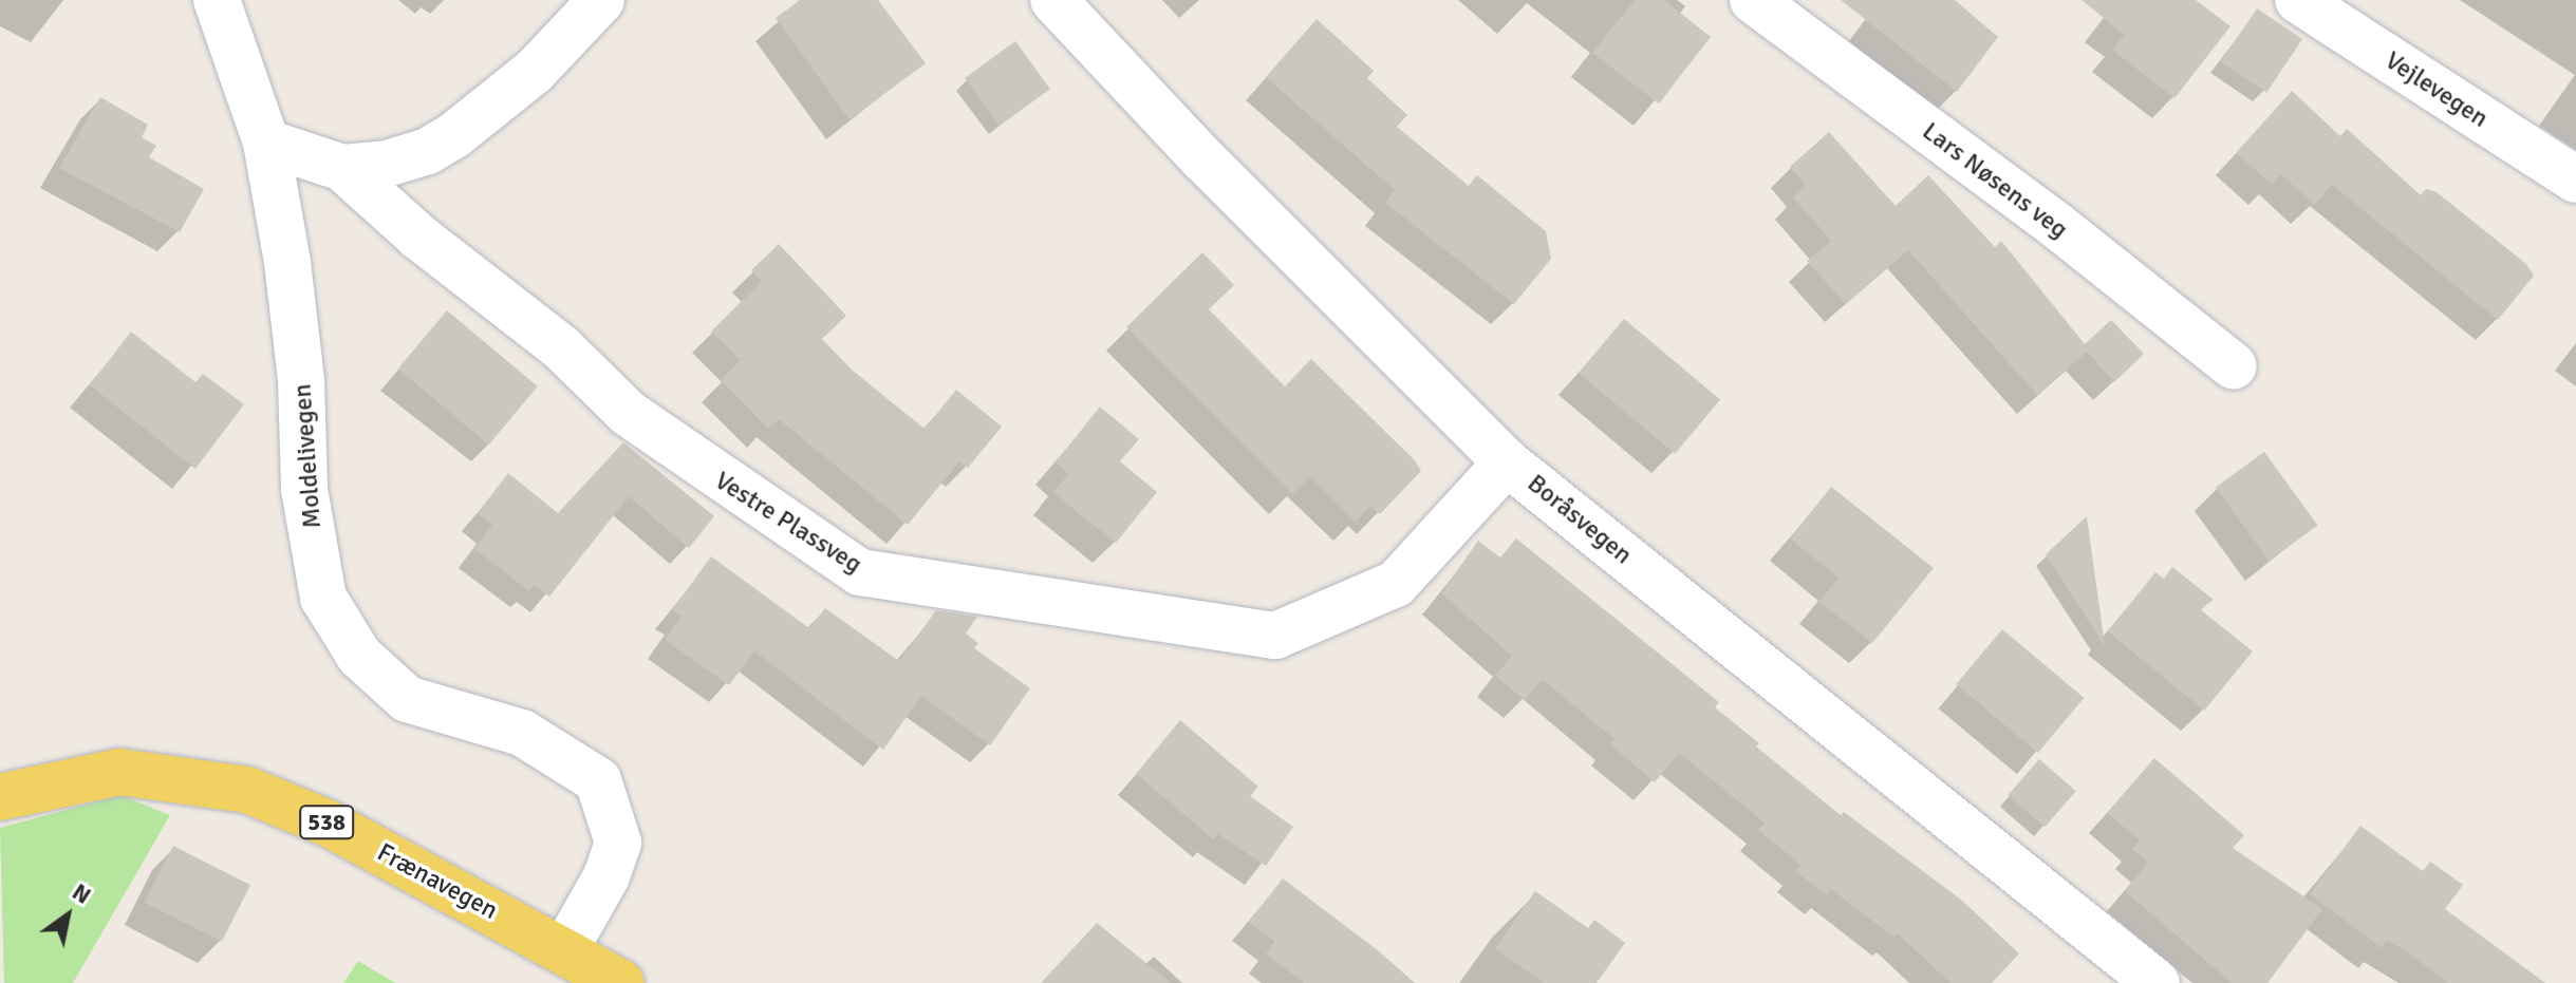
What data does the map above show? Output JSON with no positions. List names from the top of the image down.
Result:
{
  "streets": {
    "main road": ["538", "Frænavegen"],
    "street": [
      "Vejlevegen",
      "Lars Nøsens veg",
      "Moldelivegen",
      "Boråsvegen",
      "Vestre Plassveg"
    ]
  },
  "crossings": [
    ["Moldelivegen", "Vestre Plassveg"],
    ["Moldelivegen", "Frænavegen"],
    ["Boråsvegen", "Vestre Plassveg"]
  ],
  "north": "top right"
}
